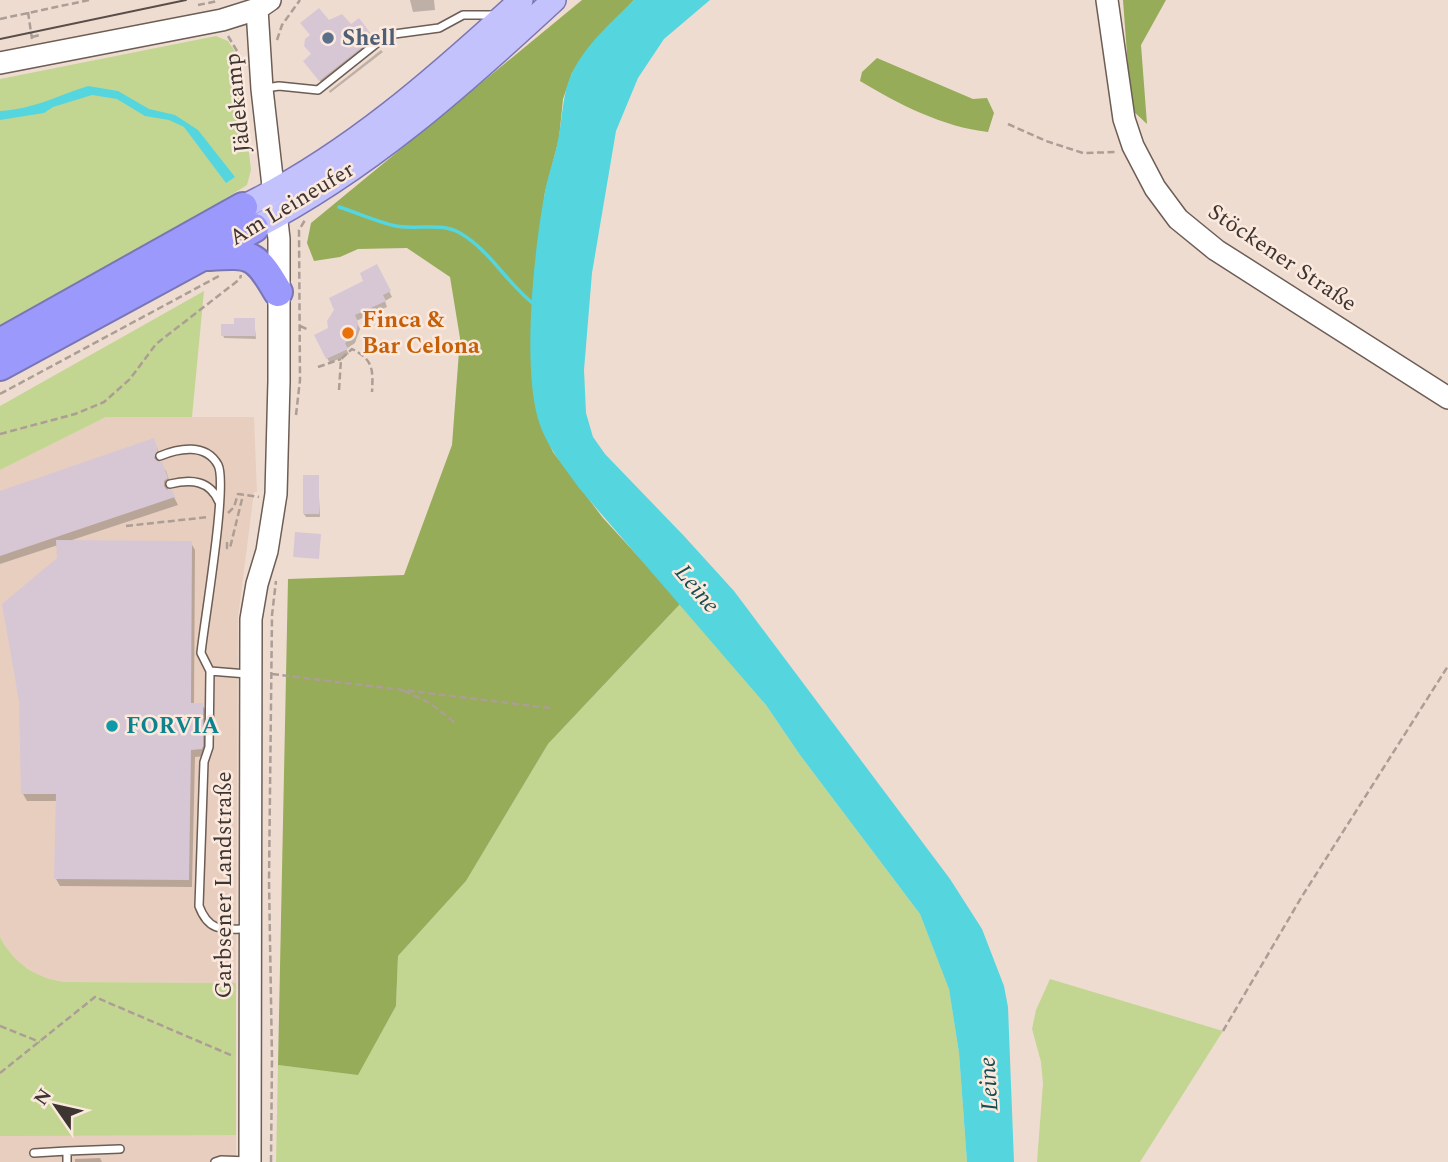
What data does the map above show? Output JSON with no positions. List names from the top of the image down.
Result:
{
  "streets": {
    "highway": ["Am Leineufer"],
    "street": ["Jädekamp", "Stöckener Straße", "Garbsener Landstraße"]
  },
  "crossings": [
    ["Jädekamp", "Am Leineufer"],
    ["Jädekamp", "Garbsener Landstraße"],
    ["Am Leineufer", "Garbsener Landstraße"]
  ],
  "water": ["Leine"],
  "places": ["Shell", "Finca & Bar Celona", "FORVIA"],
  "north": "top left"
}
